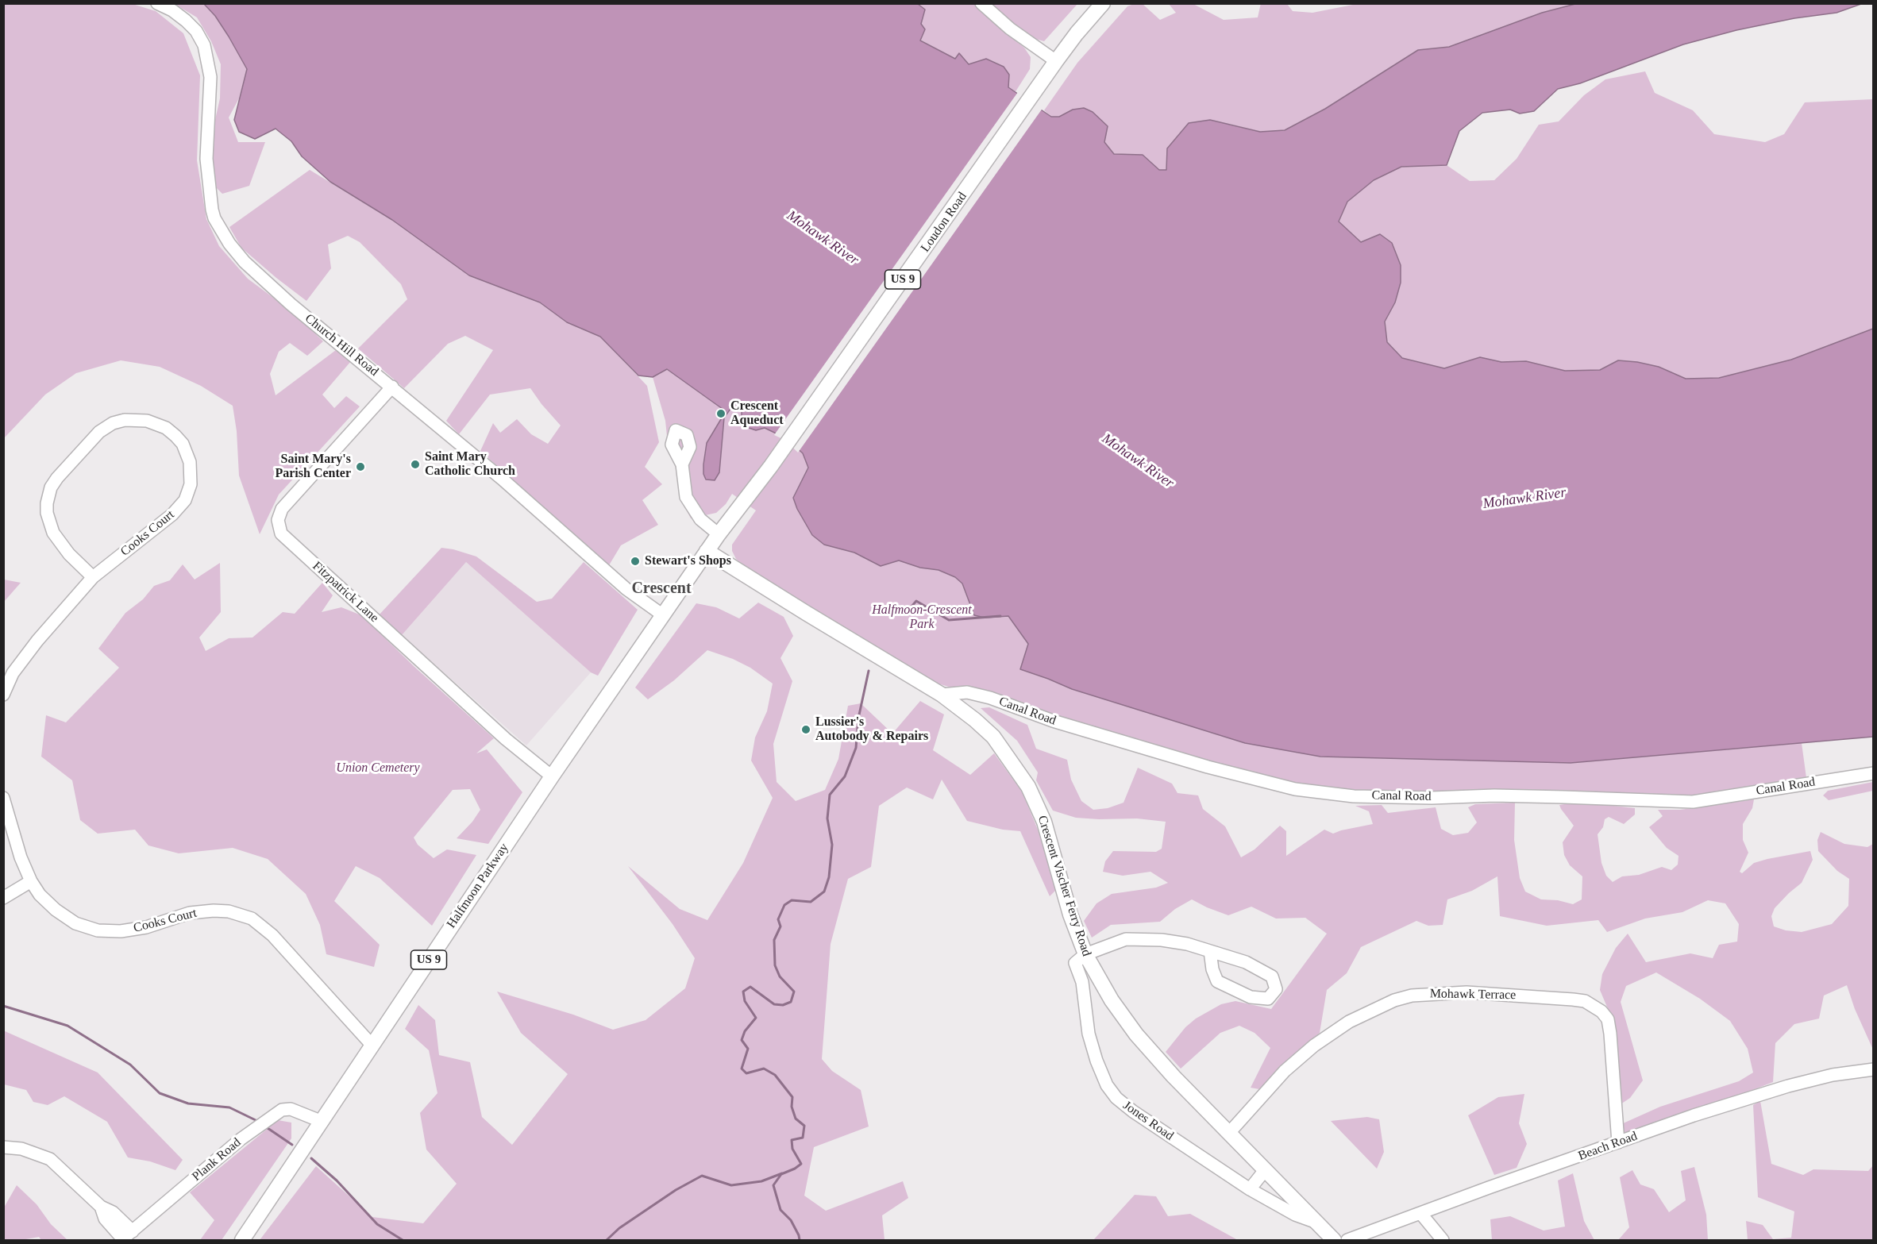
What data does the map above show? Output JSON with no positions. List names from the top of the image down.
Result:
{
  "streets": {
    "main road": [
      "Loudon Road",
      "US 9",
      "Halfmoon Parkway",
      "Crescent Vischer Ferry Road"
    ],
    "street": [
      "Church Hill Road",
      "Cooks Court",
      "Fitzpatrick Lane",
      "Canal Road",
      "Mohawk Terrace",
      "Jones Road",
      "Beach Road",
      "Plank Road"
    ]
  },
  "crossings": [
    ["Loudon Road", "Halfmoon Parkway"],
    ["Church Hill Road", "Fitzpatrick Lane"],
    ["Church Hill Road", "Halfmoon Parkway"],
    ["Cooks Court", "Halfmoon Parkway"],
    ["Fitzpatrick Lane", "Halfmoon Parkway"],
    ["Canal Road", "Crescent Vischer Ferry Road"],
    ["Halfmoon Parkway", "Crescent Vischer Ferry Road"],
    ["Halfmoon Parkway", "Plank Road"],
    ["Crescent Vischer Ferry Road", "Mohawk Terrace"],
    ["Crescent Vischer Ferry Road", "Jones Road"],
    ["Mohawk Terrace", "Beach Road"]
  ],
  "districts": ["Crescent"],
  "water": ["Mohawk River"],
  "parks": ["Halfmoon-Crescent Park", "Union Cemetery"],
  "places": [
    "Crescent Aqueduct",
    "Saint Mary Catholic Church",
    "Saint Mary's Parish Center",
    "Stewart's Shops",
    "Lussier's Autobody & Repairs"
  ]
}
